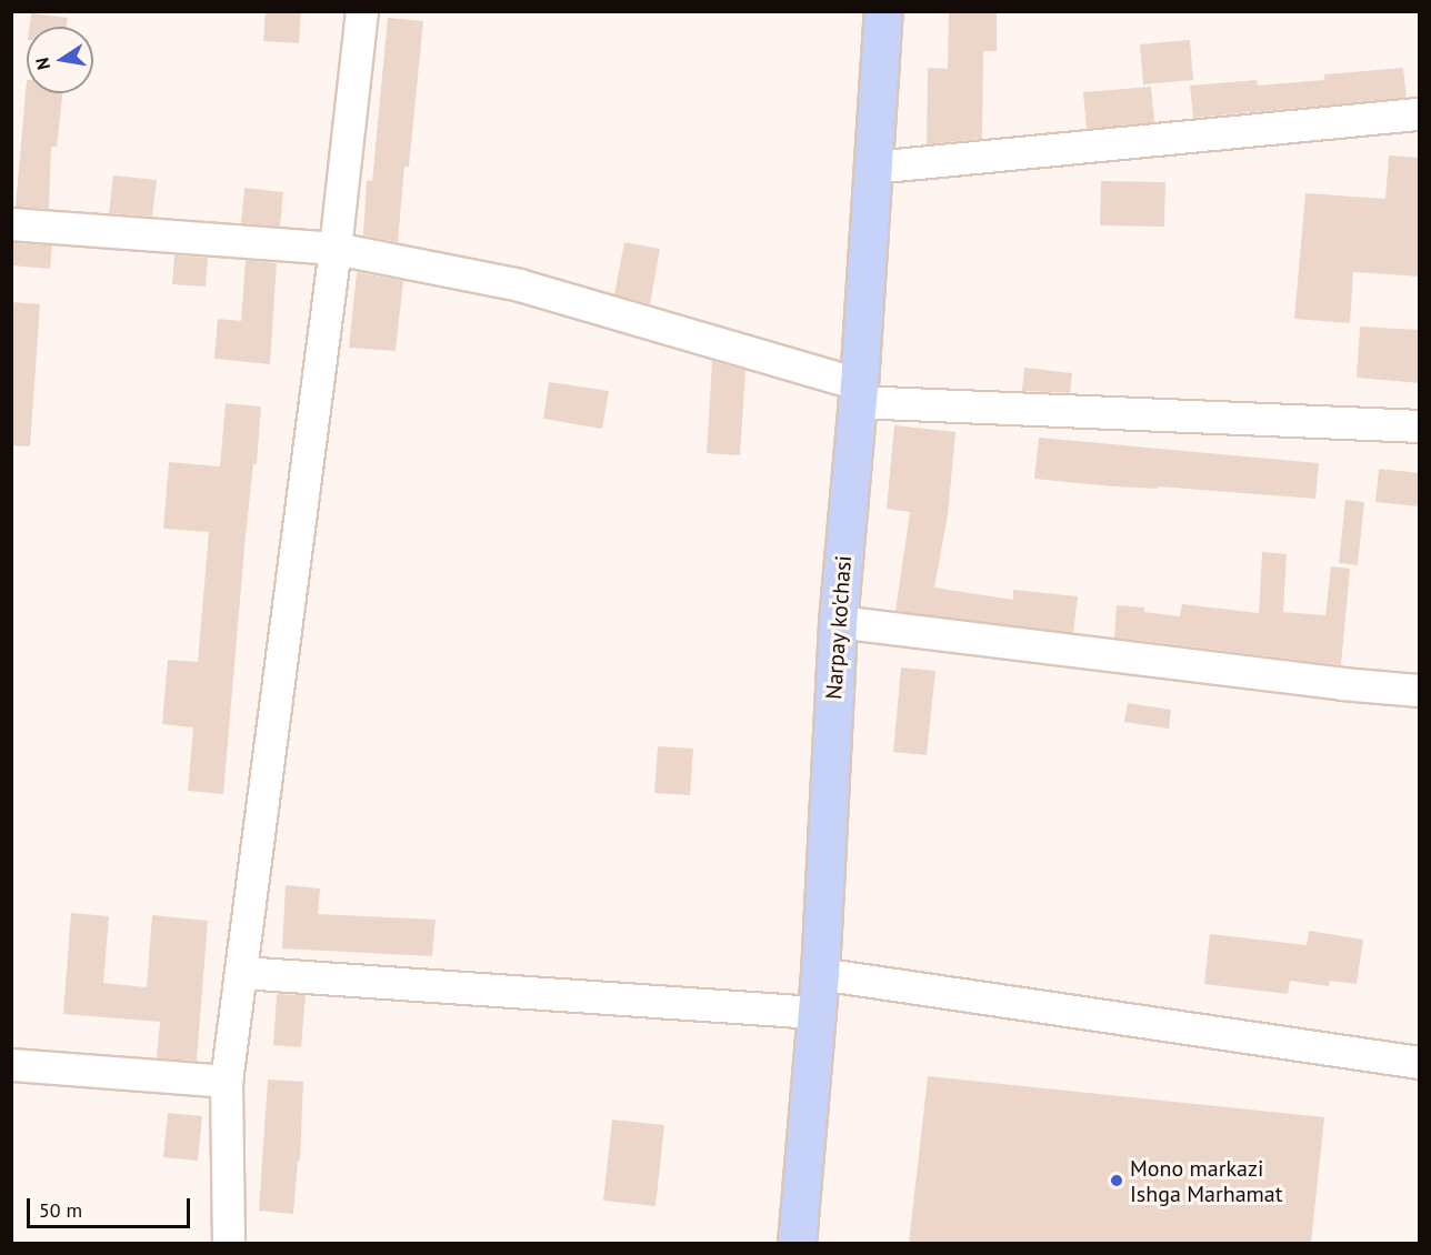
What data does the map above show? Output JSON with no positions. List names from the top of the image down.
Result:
{
  "streets": {
    "main road": ["Narpay ko'chasi"]
  },
  "places": ["Mono markazi Ishga Marhamat"],
  "scale_bar": "50 m",
  "north": "left"
}
